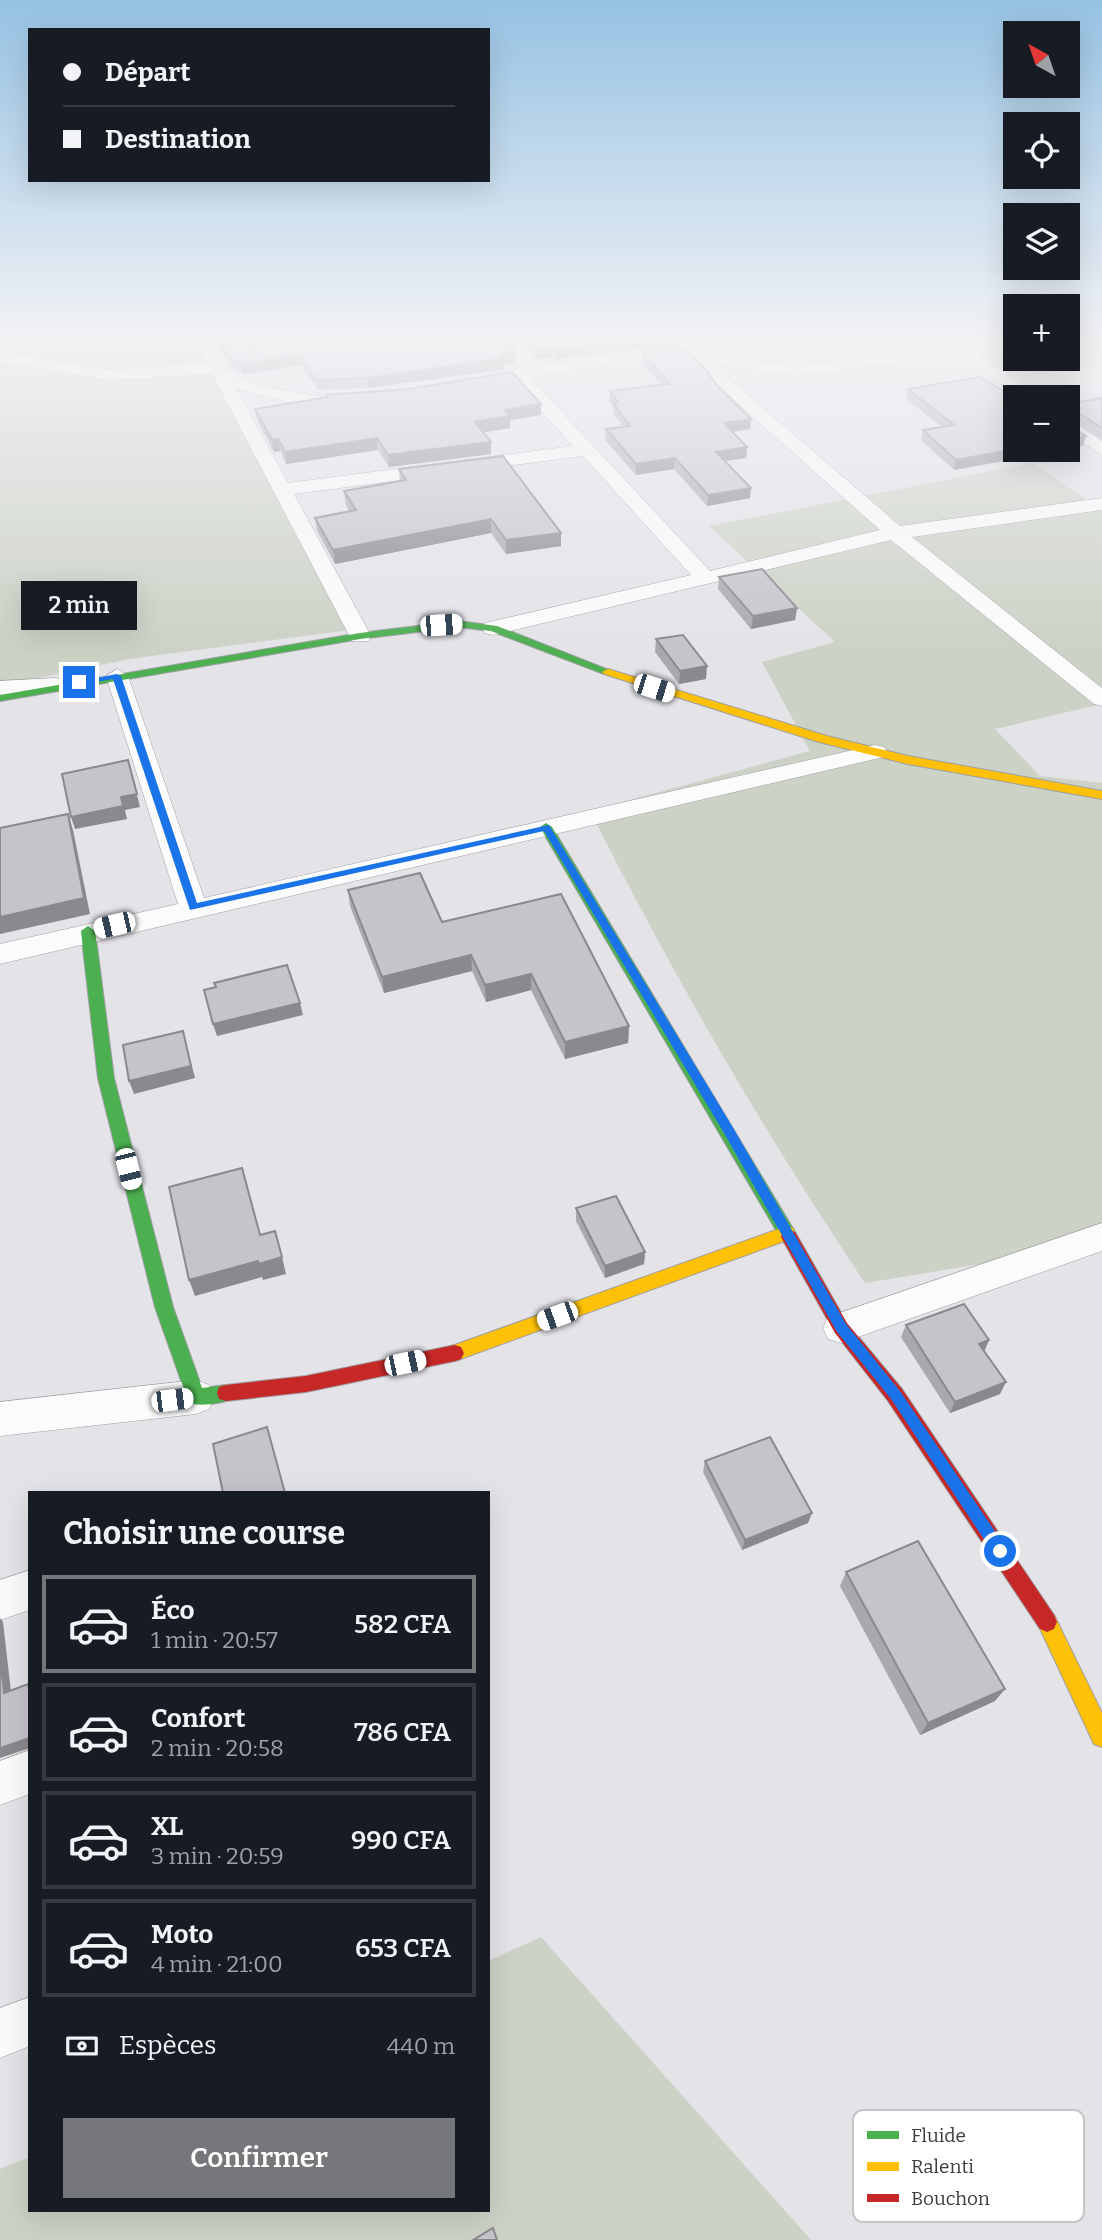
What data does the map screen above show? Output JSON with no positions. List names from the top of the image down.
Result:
{
  "legend": ["Fluide", "Ralenti", "Bouchon"],
  "north": "top left",
  "page": {
    "map_buttons": ["+", "−"],
    "banner": ["Départ", "Destination"],
    "bubble": "2 min",
    "heading": "Choisir une course",
    "list": [
      {
        "name": "Éco",
        "note": "1 min · 20:57",
        "value": "582 CFA"
      },
      {
        "name": "Confort",
        "note": "2 min · 20:58",
        "value": "786 CFA"
      },
      {
        "name": "XL",
        "note": "3 min · 20:59",
        "value": "990 CFA"
      },
      {
        "name": "Moto",
        "note": "4 min · 21:00",
        "value": "653 CFA"
      }
    ],
    "pay": ["Espèces", "440 m"],
    "buttons": "Confirmer"
  }
}
